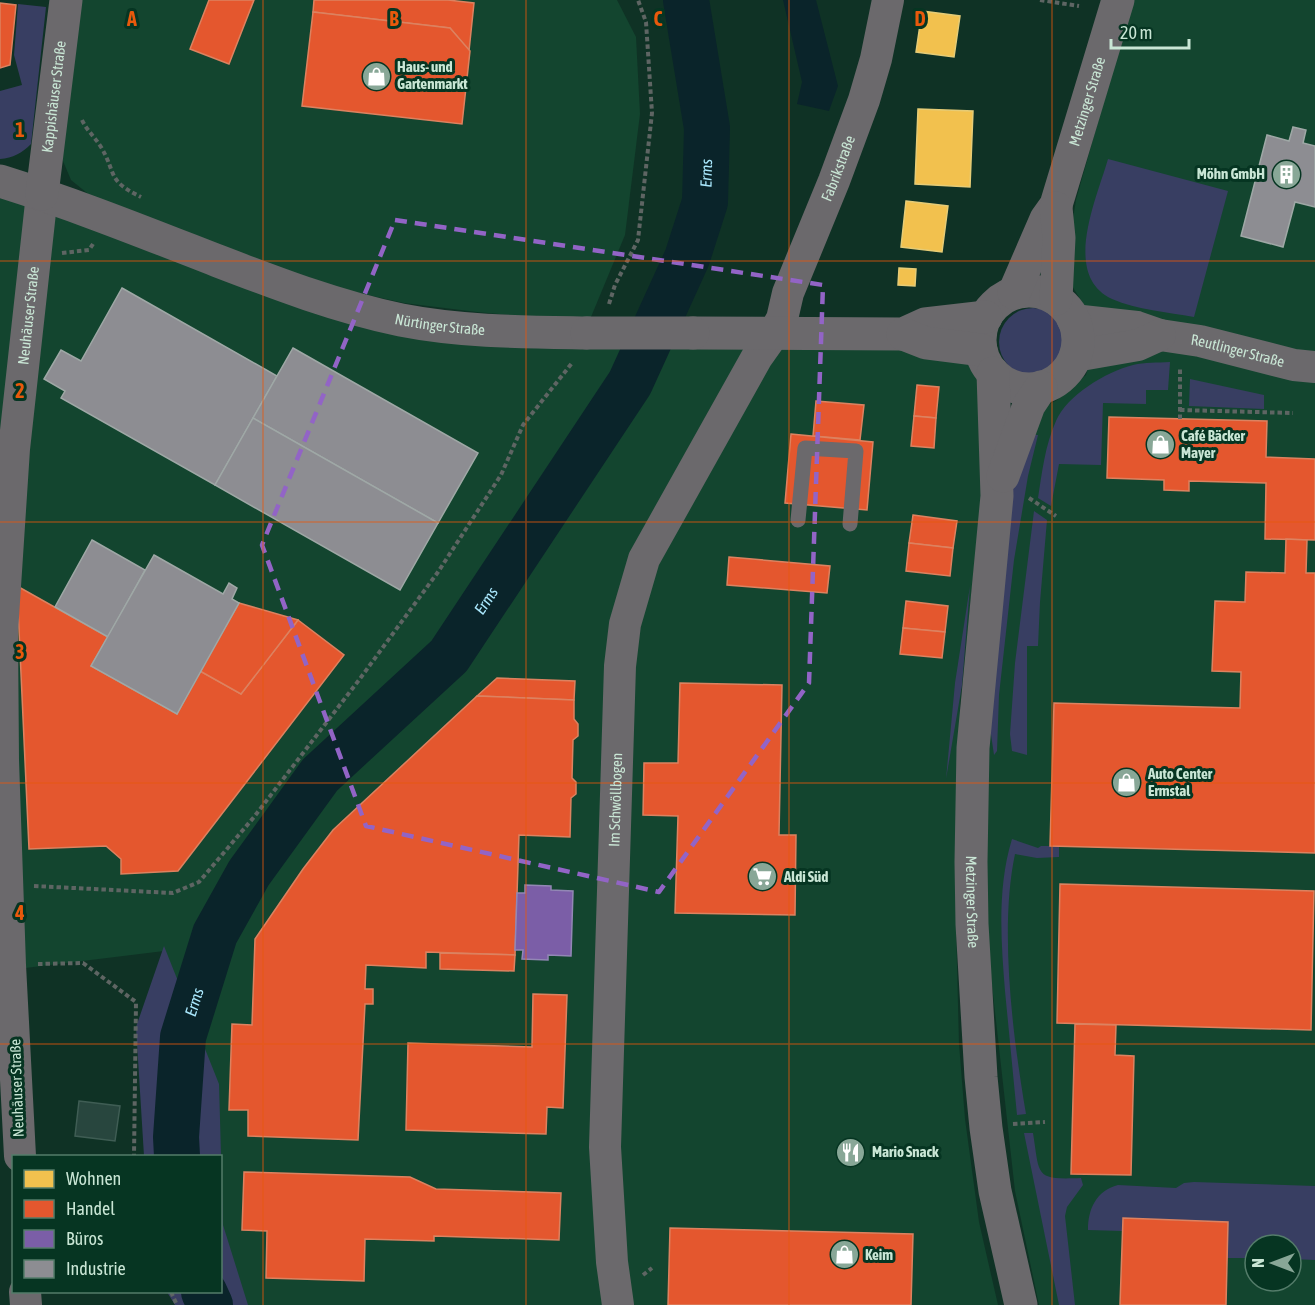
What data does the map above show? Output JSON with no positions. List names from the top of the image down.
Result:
{
  "streets": {
    "street": [
      "Kappishäuser Straße",
      "Metzinger Straße",
      "Fabrikstraße",
      "Neuhäuser Straße",
      "Nürtinger Straße",
      "Reutlinger Straße",
      "Im Schwöllbogen"
    ]
  },
  "crossings": [
    ["Kappishäuser Straße", "Neuhäuser Straße"],
    ["Kappishäuser Straße", "Nürtinger Straße"],
    ["Metzinger Straße", "Nürtinger Straße"],
    ["Metzinger Straße", "Reutlinger Straße"],
    ["Fabrikstraße", "Nürtinger Straße"],
    ["Fabrikstraße", "Im Schwöllbogen"],
    ["Neuhäuser Straße", "Nürtinger Straße"],
    ["Nürtinger Straße", "Reutlinger Straße"],
    ["Nürtinger Straße", "Im Schwöllbogen"]
  ],
  "water": ["Erms"],
  "places": {
    "shop": [
      "Haus- und Gartenmarkt",
      "Café Bäcker Mayer",
      "Auto Center Ermstal",
      "Keim"
    ],
    "building": ["Möhn GmbH"],
    "supermarket": ["Aldi Süd"],
    "restaurant": ["Mario Snack"]
  },
  "legend": [
    "Wohnen",
    "Handel",
    "Büros",
    "Industrie"
  ],
  "scale_bar": "20 m",
  "north": "left",
  "grid": {
    "columns": [
      "A",
      "B",
      "C",
      "D"
    ],
    "rows": [
      "1",
      "2",
      "3",
      "4"
    ]
  }
}
